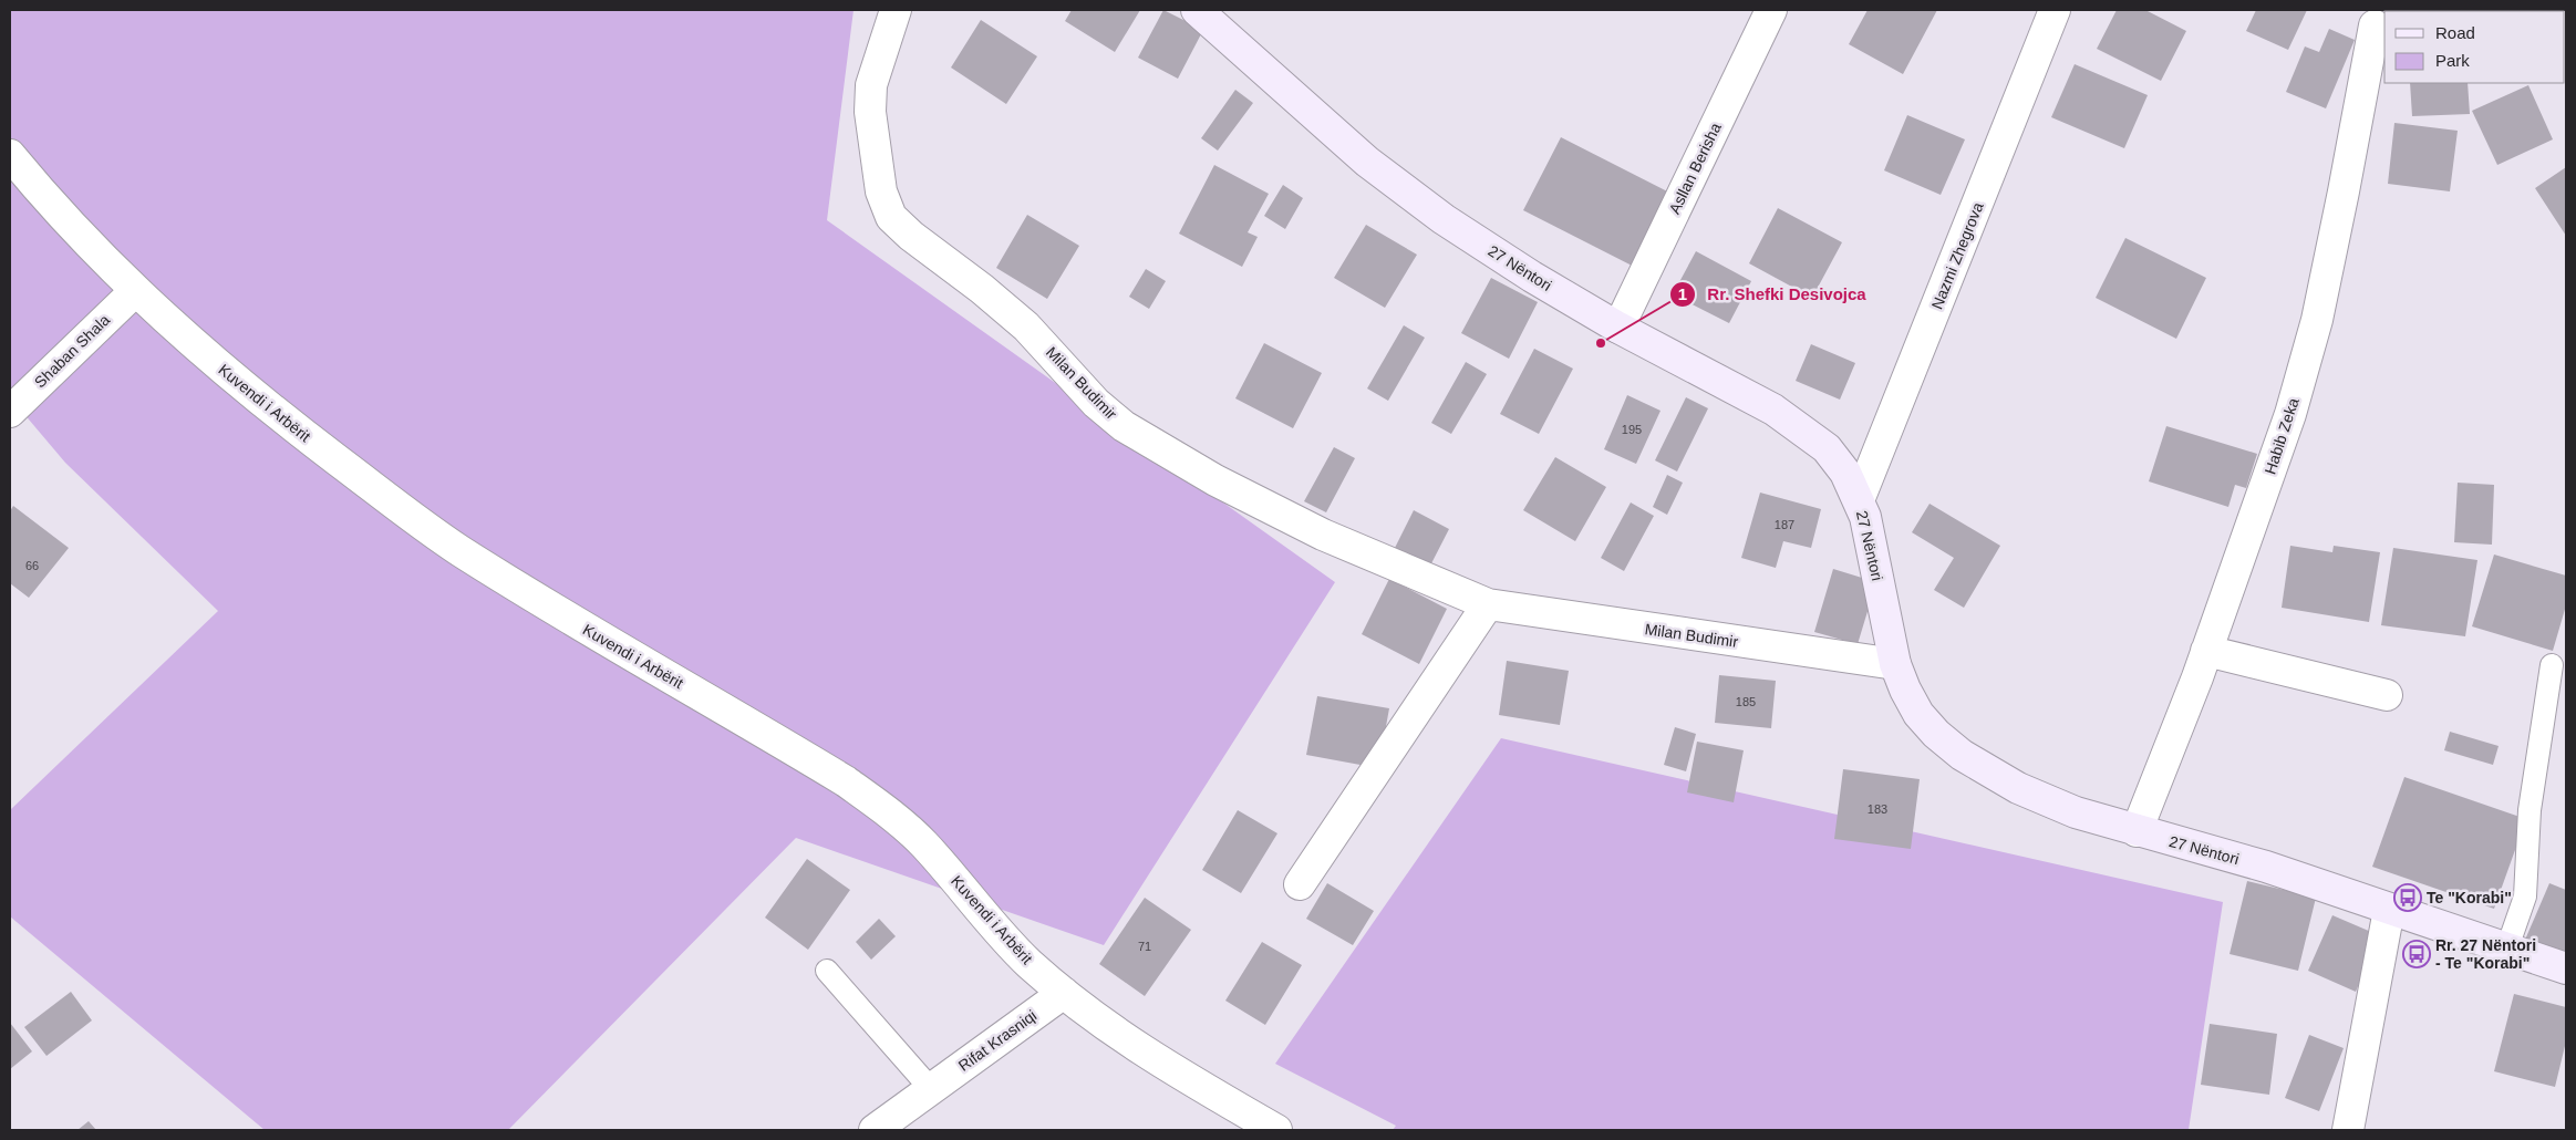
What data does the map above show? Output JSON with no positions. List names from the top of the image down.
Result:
{
  "streets": {
    "street": [
      "Asllan Berisha",
      "Nazmi Zhegrova",
      "27 Nëntori",
      "Shaban Shala",
      "Milan Budimir",
      "Kuvendi i Arbërit",
      "Habib Zeka",
      "Rifat Krasniqi"
    ]
  },
  "crossings": [
    ["Asllan Berisha", "27 Nëntori"],
    ["Nazmi Zhegrova", "27 Nëntori"],
    ["27 Nëntori", "Milan Budimir"],
    ["27 Nëntori", "Habib Zeka"],
    ["Shaban Shala", "Kuvendi i Arbërit"],
    ["Kuvendi i Arbërit", "Rifat Krasniqi"]
  ],
  "places": {
    "other": ["Rr. Shefki Desivojca"],
    "bus stop": ["Te \"Korabi\"", "Rr. 27 Nëntori - Te \"Korabi\""]
  },
  "house_numbers": [
    "195",
    "187",
    "66",
    "185",
    "183",
    "71"
  ],
  "legend": ["Road", "Park"]
}
